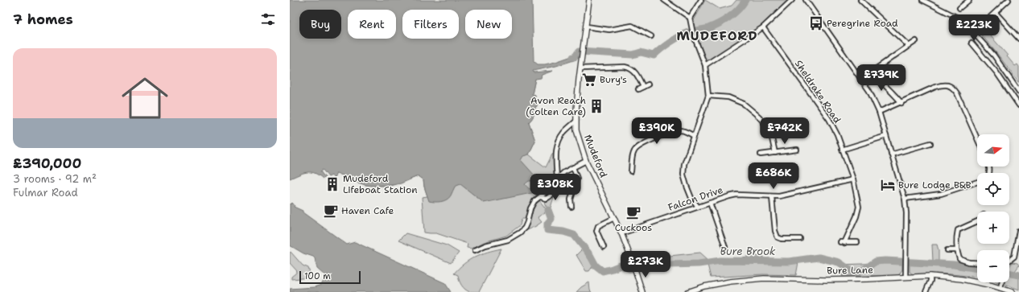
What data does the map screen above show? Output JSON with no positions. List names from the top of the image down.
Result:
{
  "streets": {
    "street": [
      "Sheldrake Road",
      "Mudeford",
      "Falcon Drive",
      "Bure Lane"
    ]
  },
  "crossings": [
    ["Sheldrake Road", "Falcon Drive"],
    ["Mudeford", "Falcon Drive"]
  ],
  "districts": ["MUDEFORD"],
  "water": ["Bure Brook"],
  "places": {
    "bus stop": ["Peregrine Road"],
    "supermarket": ["Bury's"],
    "building": ["Avon Reach (Colten Care)", "Mudeford Lifeboat Station"],
    "hotel": ["Bure Lodge B&B"],
    "cafe": ["Haven Cafe", "Cuckoos"]
  },
  "scale_bar": "100 m",
  "north": "right",
  "page": {
    "heading": "7 homes",
    "chip": [
      "Buy",
      "Rent",
      "Filters",
      "New"
    ],
    "price": [
      "£223K",
      "£739K",
      "£390K",
      "£742K",
      "£686K",
      "£308K",
      "£273K"
    ],
    "list": [
      {
        "name": "£390,000",
        "note": "3 rooms · 92 m² · Fulmar Road"
      }
    ],
    "map_buttons": ["+", "−"],
    "scale": "100 m"
  }
}
